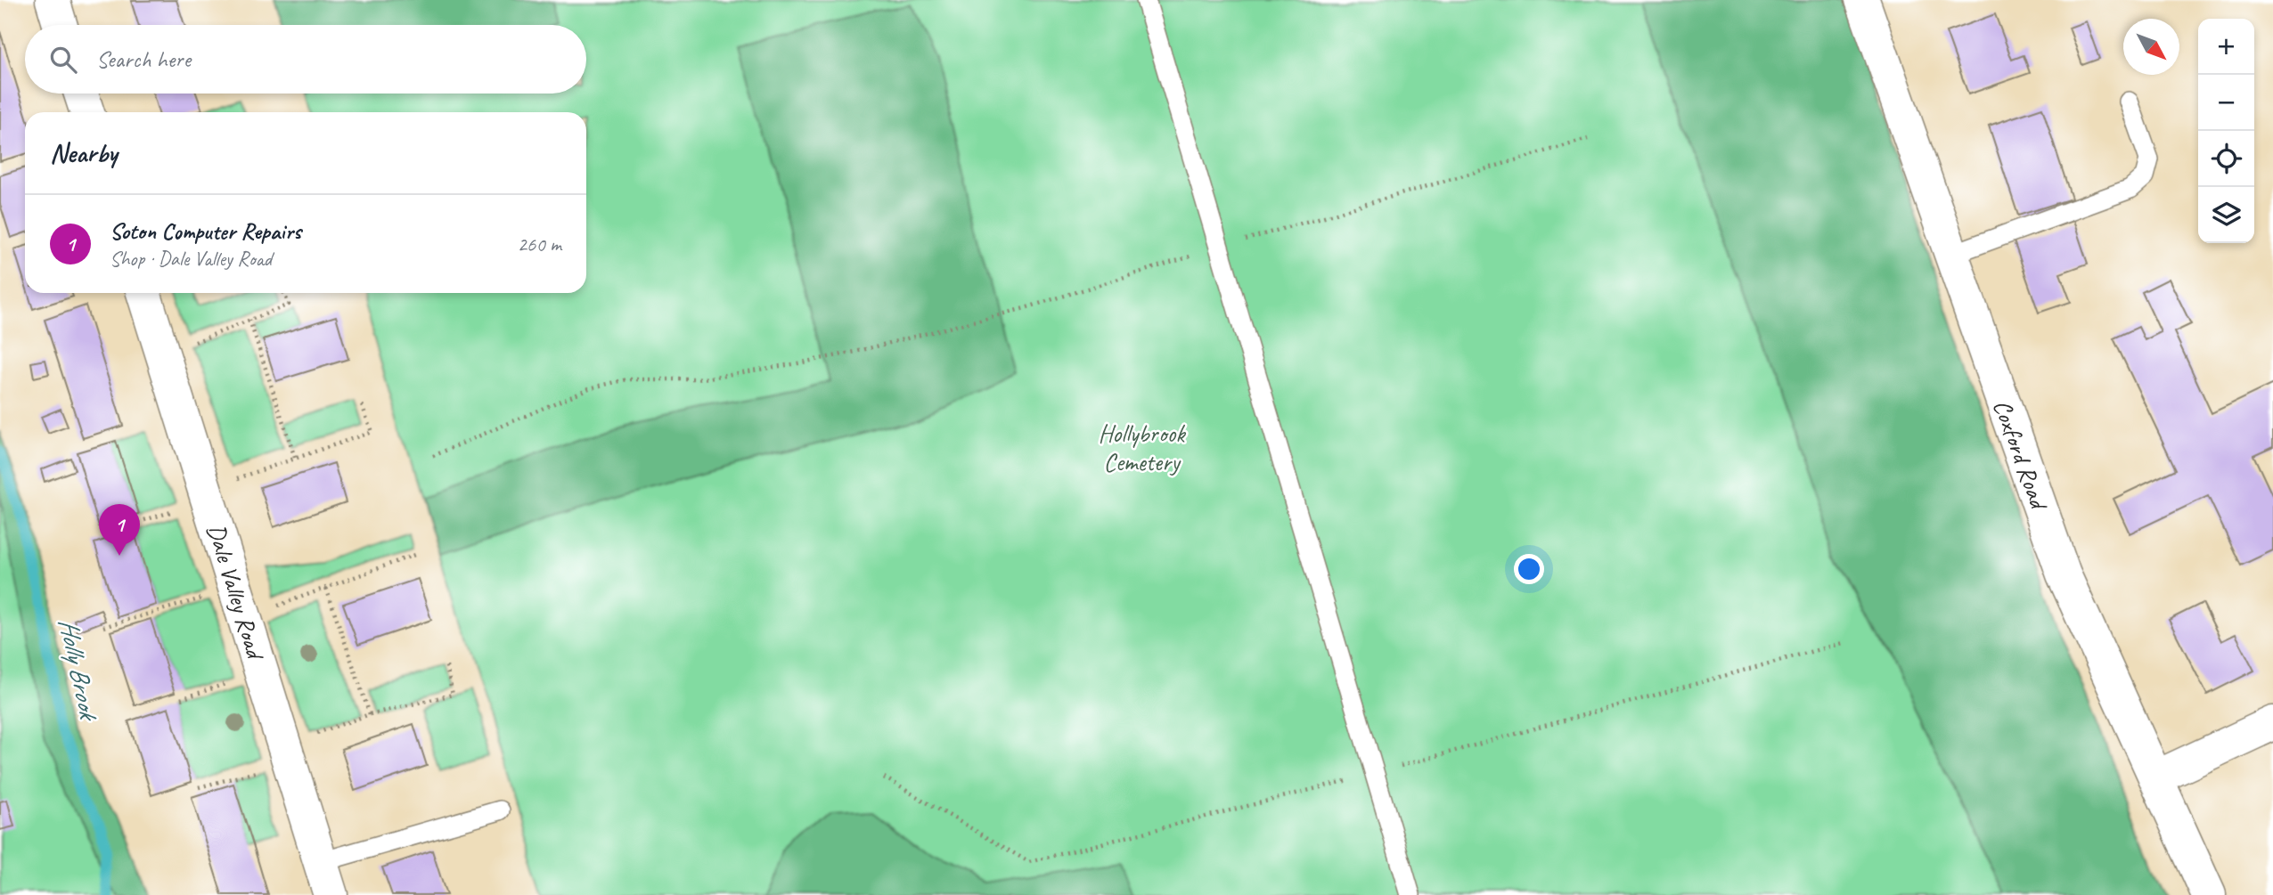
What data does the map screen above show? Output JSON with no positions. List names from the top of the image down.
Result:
{
  "streets": {
    "street": ["Coxford Road", "Dale Valley Road"]
  },
  "water": ["Holly Brook"],
  "parks": ["Hollybrook Cemetery"],
  "north": "bottom right",
  "page": {
    "map_buttons": ["+", "−"],
    "search": "Search here",
    "heading": "Nearby",
    "list": [
      {
        "mark": "1",
        "name": "Soton Computer Repairs",
        "note": "Shop · Dale Valley Road",
        "value": "260 m"
      }
    ],
    "pins": "1"
  }
}
